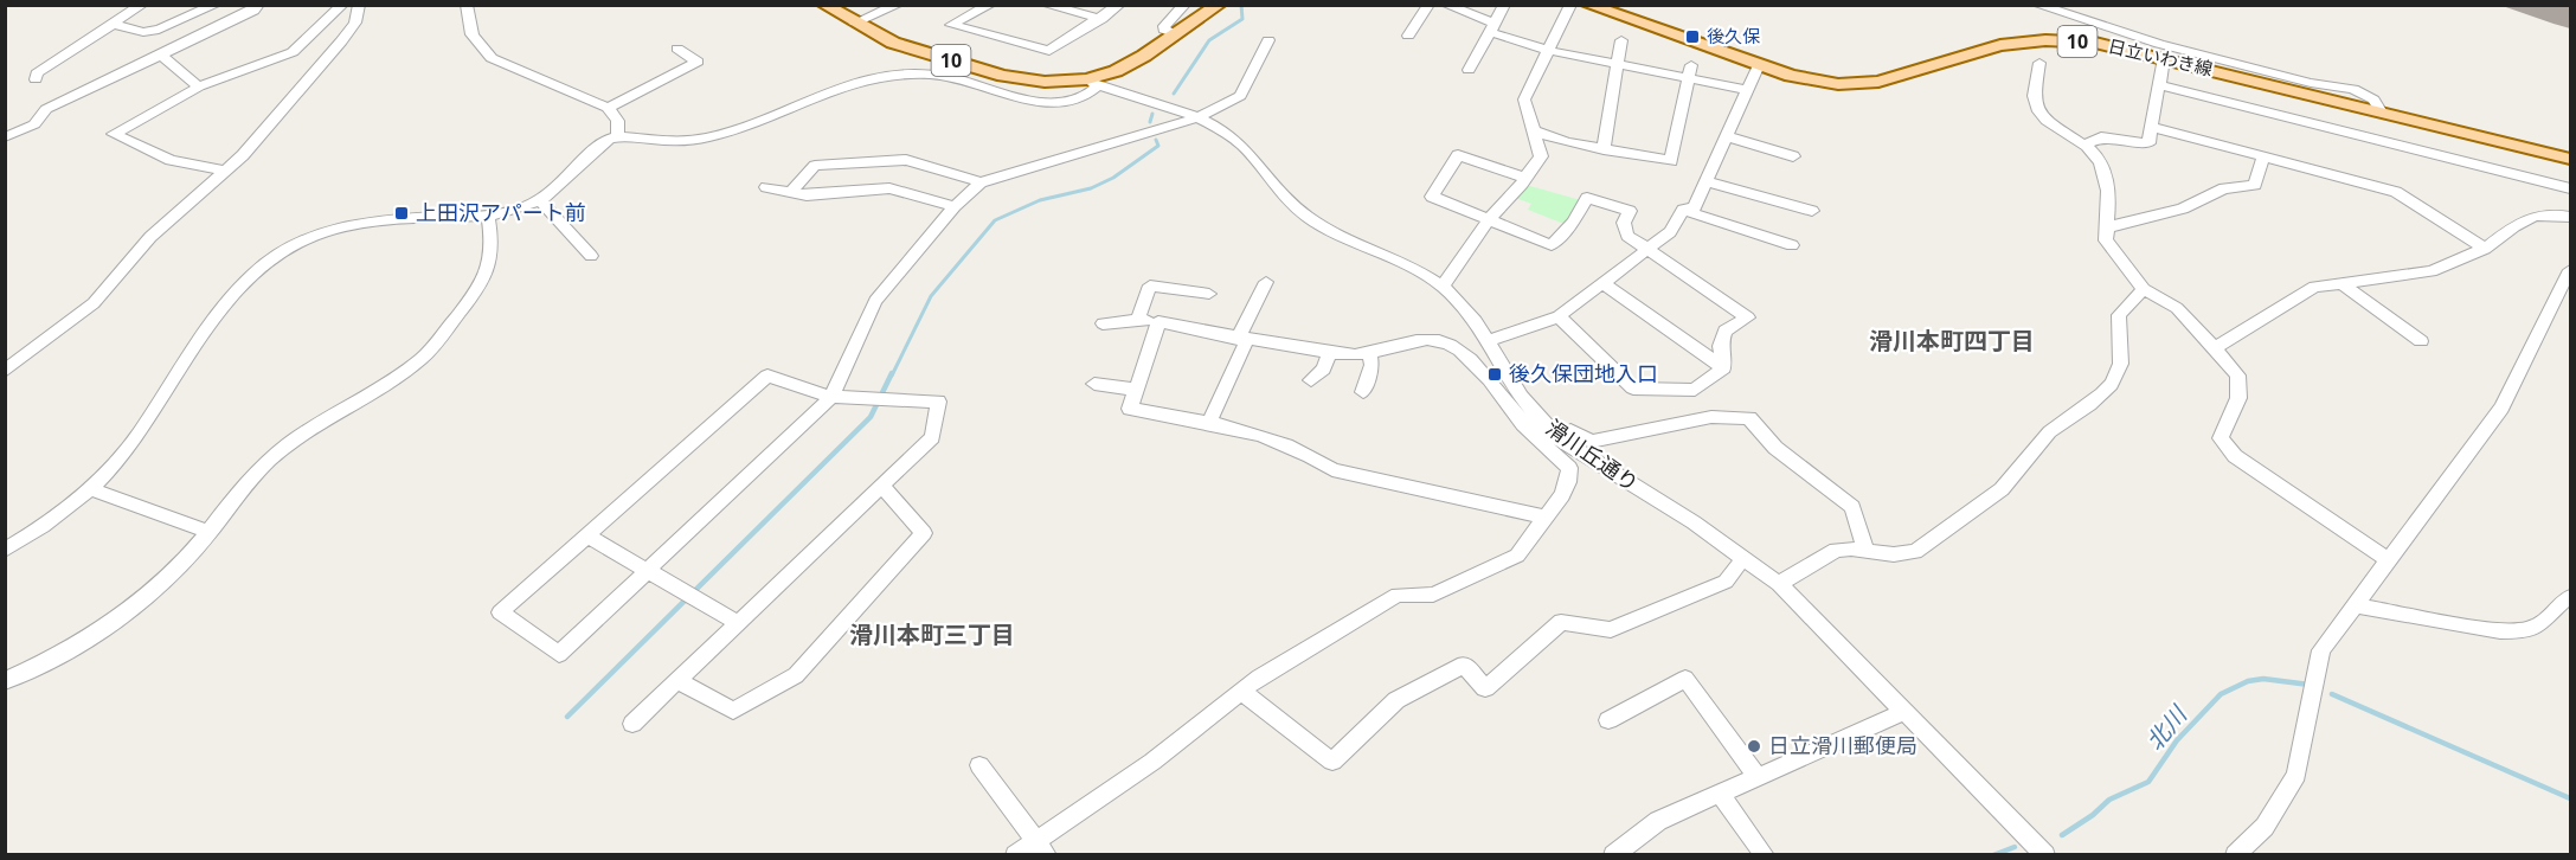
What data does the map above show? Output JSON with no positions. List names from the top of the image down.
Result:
{
  "streets": {
    "main road": ["10", "日立いわき線"],
    "street": ["滑川丘通り"]
  },
  "crossings": [
    ["10", "滑川丘通り"]
  ],
  "districts": ["滑川本町四丁目", "滑川本町三丁目"],
  "water": ["北川"],
  "places": {
    "transit": ["後久保", "上田沢アパート前", "後久保団地入口"],
    "other": ["日立滑川郵便局"]
  }
}
